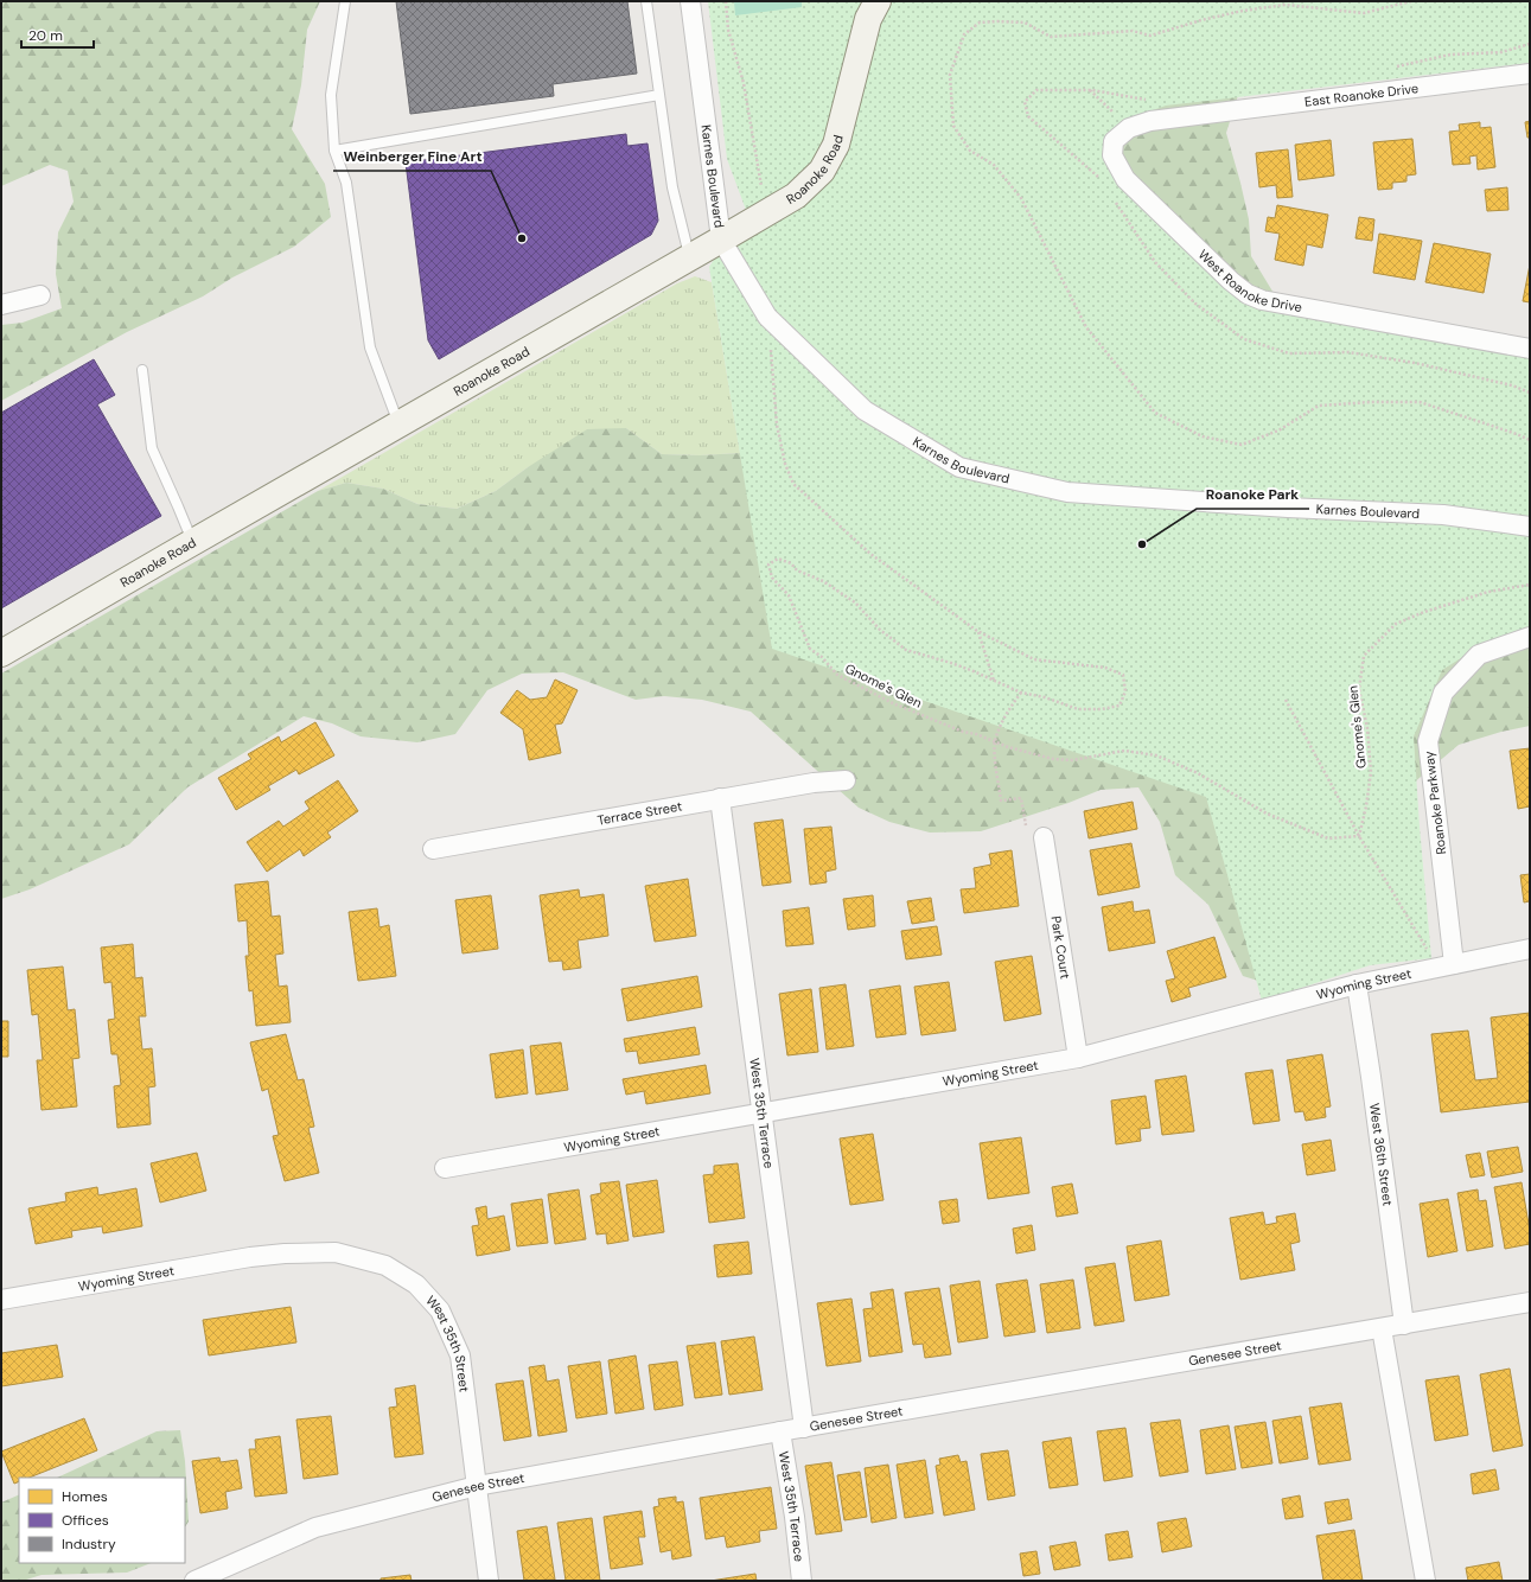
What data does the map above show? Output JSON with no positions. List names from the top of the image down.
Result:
{
  "streets": {
    "street": [
      "East Roanoke Drive",
      "Roanoke Road",
      "Karnes Boulevard",
      "West Roanoke Drive",
      "Roanoke Parkway",
      "Terrace Street",
      "Park Court",
      "Wyoming Street",
      "West 35th Terrace",
      "West 36th Street",
      "West 35th Street",
      "Genesee Street"
    ],
    "path": ["Gnome's Glen"]
  },
  "crossings": [
    ["East Roanoke Drive", "West Roanoke Drive"],
    ["Roanoke Road", "Karnes Boulevard"],
    ["Karnes Boulevard", "Gnome's Glen"],
    ["Roanoke Parkway", "Wyoming Street"],
    ["Terrace Street", "West 35th Terrace"],
    ["Park Court", "Wyoming Street"],
    ["Wyoming Street", "West 35th Terrace"],
    ["Wyoming Street", "West 36th Street"],
    ["Wyoming Street", "West 35th Street"],
    ["West 35th Terrace", "Genesee Street"],
    ["West 36th Street", "Genesee Street"],
    ["West 35th Street", "Genesee Street"]
  ],
  "places": ["Weinberger Fine Art", "Roanoke Park"],
  "legend": ["Homes", "Offices", "Industry"],
  "scale_bar": "20 m"
}
